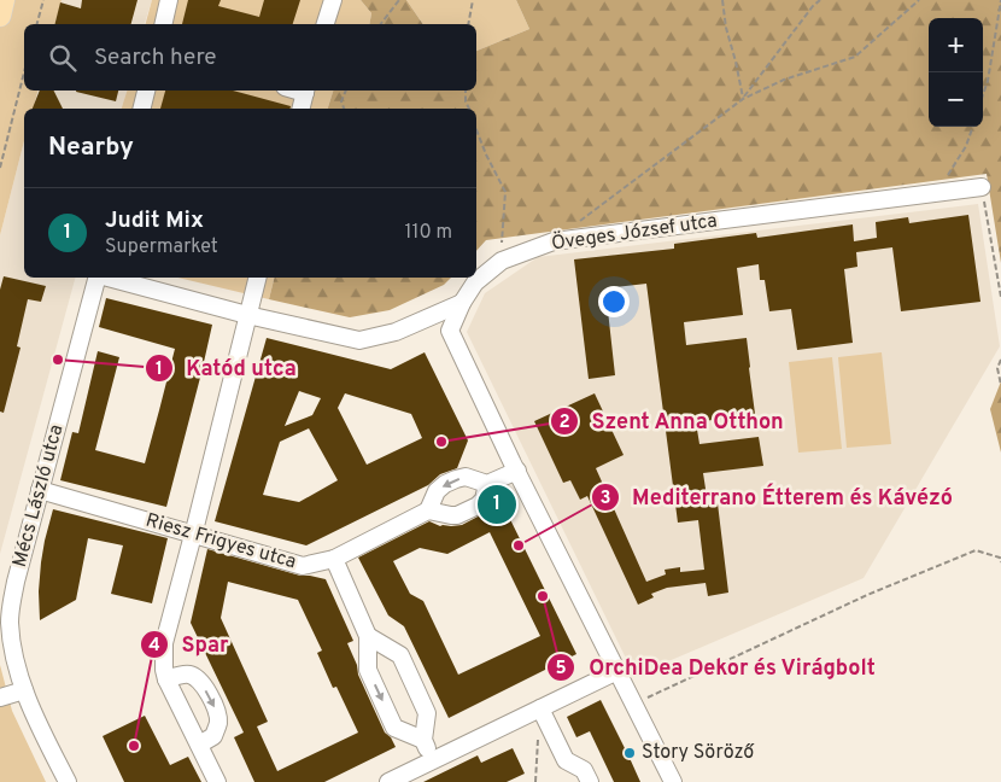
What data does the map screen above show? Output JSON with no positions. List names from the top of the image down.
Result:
{
  "streets": {
    "street": ["Öveges József utca", "Mécs László utca", "Riesz Frigyes utca"]
  },
  "crossings": [
    ["Mécs László utca", "Riesz Frigyes utca"]
  ],
  "places": [
    "Katód utca",
    "Szent Anna Otthon",
    "Mediterrano Étterem és Kávézó",
    "OrchiDea Dekor és Virágbolt",
    "Spar",
    "Story Söröző"
  ],
  "page": {
    "map_buttons": ["+", "−"],
    "search": "Search here",
    "heading": "Nearby",
    "list": [
      {
        "mark": "1",
        "name": "Judit Mix",
        "note": "Supermarket",
        "value": "110 m"
      }
    ],
    "pins": "1"
  }
}
